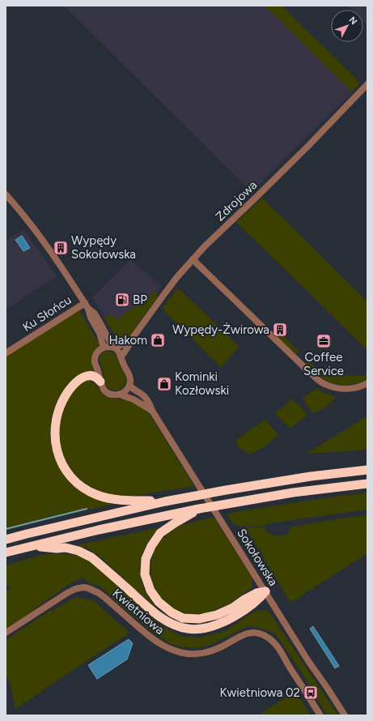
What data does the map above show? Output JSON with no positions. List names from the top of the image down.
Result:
{
  "streets": {
    "street": [
      "Zdrojowa",
      "Ku Słońcu",
      "Sokołowska",
      "Kwietniowa"
    ]
  },
  "crossings": [
    ["Zdrojowa", "Sokołowska"]
  ],
  "places": {
    "building": ["Wypędy Sokołowska", "Wypędy-Żwirowa"],
    "fuel station": ["BP"],
    "shop": ["Hakom", "Kominki Kozłowski"],
    "office": ["Coffee Service"],
    "bus stop": ["Kwietniowa 02"]
  },
  "north": "top right"
}
